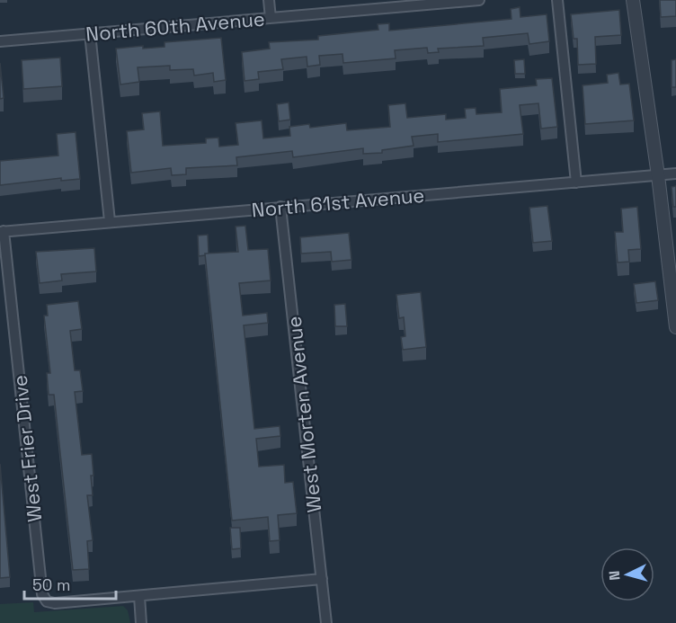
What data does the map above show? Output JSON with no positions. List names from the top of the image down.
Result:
{
  "streets": {
    "street": [
      "North 60th Avenue",
      "North 61st Avenue",
      "West Morten Avenue",
      "West Frier Drive"
    ]
  },
  "crossings": [
    ["North 61st Avenue", "West Morten Avenue"],
    ["North 61st Avenue", "West Frier Drive"]
  ],
  "scale_bar": "50 m",
  "north": "left"
}
